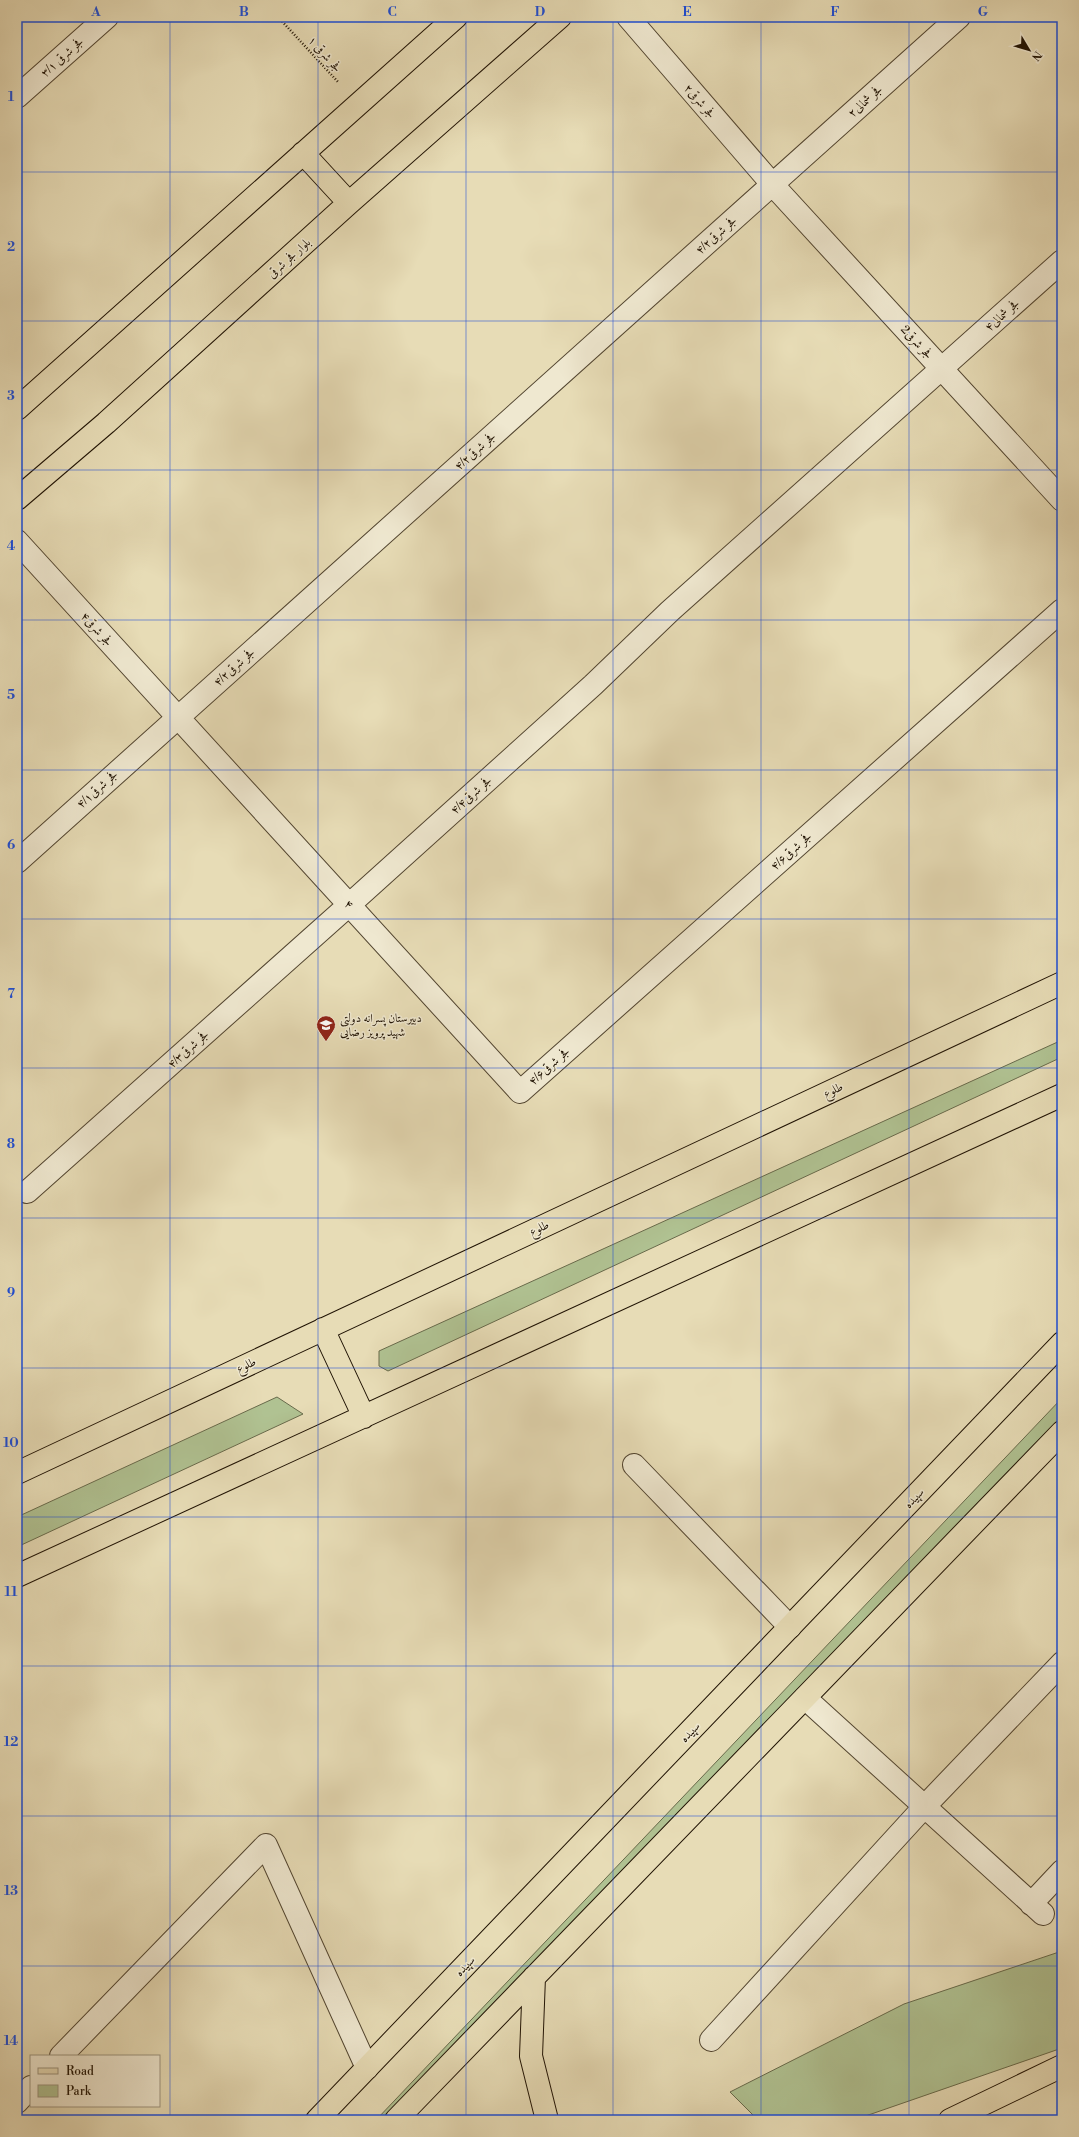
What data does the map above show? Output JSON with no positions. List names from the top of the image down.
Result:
{
  "streets": {
    "main road": ["بلوار فجر شرقی", "طلوع", "سپیده"],
    "street": [
      "۳/۱ فجر شرقی",
      "فجر شرقی۲",
      "فجر شمالی۲",
      "فجر شرقی۴/۲",
      "فجر شمالی۴",
      "2فجر شرقی",
      "فجر شرقی۴",
      "فجر شرقی۴/۱",
      "فجر شرقی۴/۴",
      "فجر شرقی۴/۶",
      "۴",
      "فجر شرقی۴/۳"
    ],
    "path": ["۱ فجر شرقی"]
  },
  "crossings": [
    ["فجر شرقی۲", "فجر شمالی۲"],
    ["فجر شرقی۲", "فجر شرقی۴/۲"],
    ["فجر شرقی۲", "2فجر شرقی"],
    ["فجر شمالی۲", "فجر شرقی۴/۲"],
    ["فجر شمالی۲", "2فجر شرقی"],
    ["فجر شرقی۴/۲", "2فجر شرقی"],
    ["فجر شرقی۴/۲", "فجر شرقی۴"],
    ["فجر شرقی۴/۲", "فجر شرقی۴/۱"],
    ["فجر شرقی۴/۲", "۴"],
    ["فجر شمالی۴", "2فجر شرقی"],
    ["فجر شمالی۴", "فجر شرقی۴/۴"],
    ["فجر شرقی۴", "فجر شرقی۴/۱"],
    ["فجر شرقی۴", "۴"],
    ["فجر شرقی۴/۱", "۴"],
    ["فجر شرقی۴/۴", "۴"],
    ["فجر شرقی۴/۴", "فجر شرقی۴/۳"],
    ["فجر شرقی۴/۶", "۴"],
    ["۴", "فجر شرقی۴/۳"]
  ],
  "places": {
    "school or university": ["دبیرستان پسرانه دولتی شهید پرویز رضایی"]
  },
  "legend": ["Road", "Park"],
  "north": "bottom right",
  "grid": {
    "columns": [
      "A",
      "B",
      "C",
      "D",
      "E",
      "F",
      "G"
    ],
    "rows": [
      "1",
      "2",
      "3",
      "4",
      "5",
      "6",
      "7",
      "8",
      "9",
      "10",
      "11",
      "12",
      "13",
      "14"
    ]
  }
}
